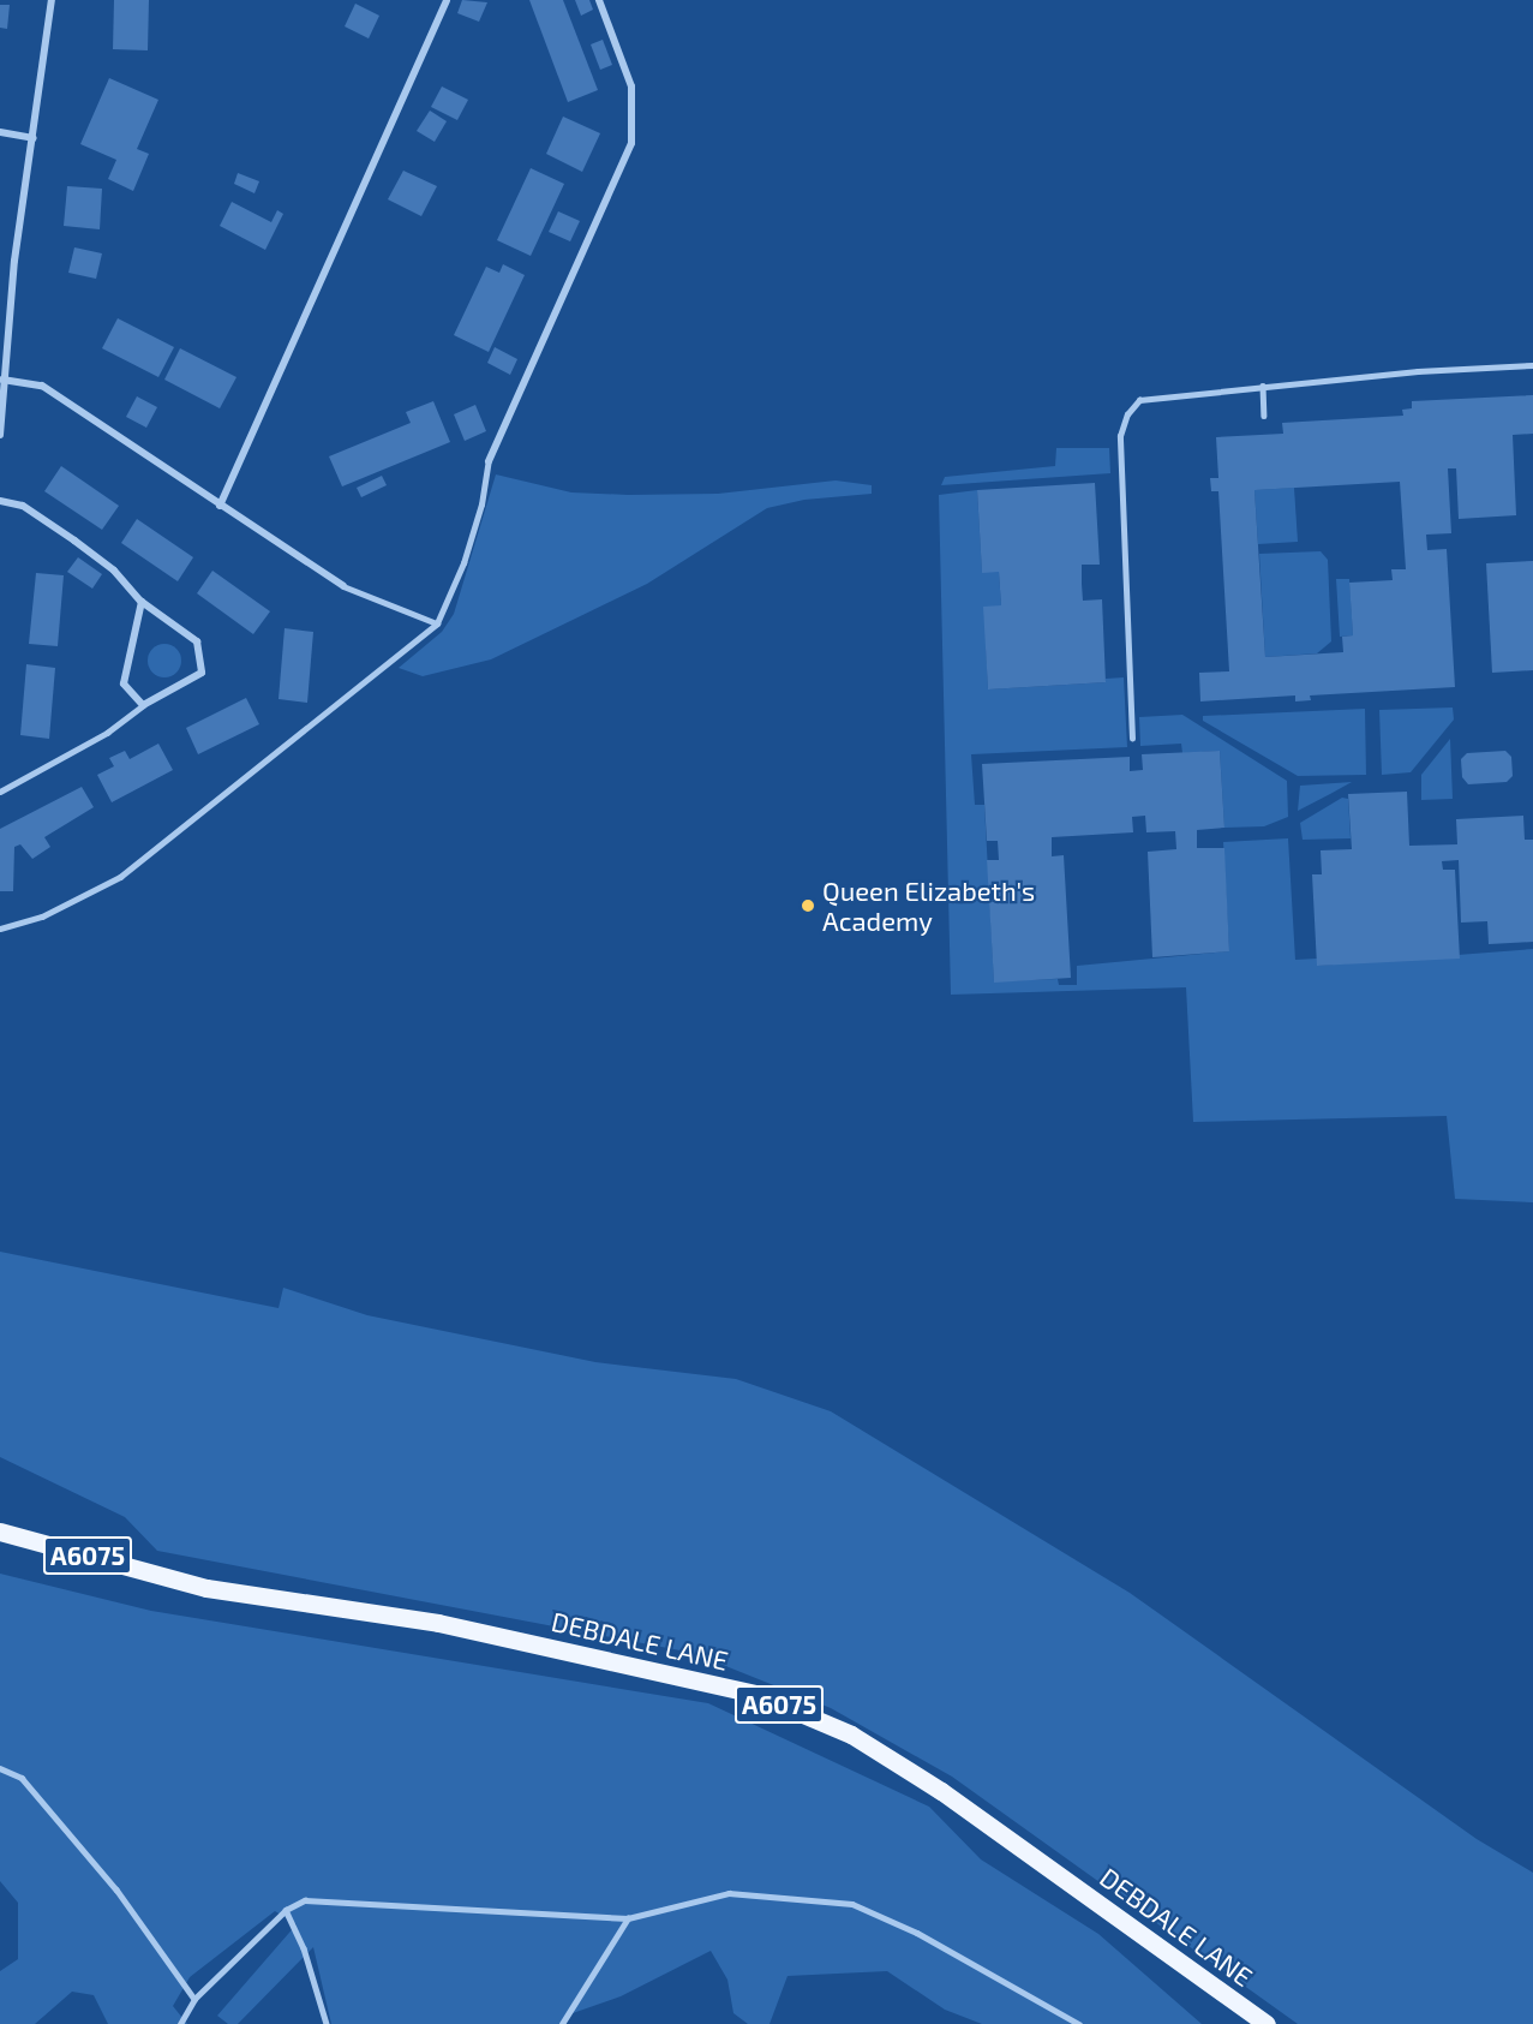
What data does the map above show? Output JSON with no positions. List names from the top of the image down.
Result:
{
  "streets": {
    "main road": ["A6075", "DEBDALE LANE"]
  },
  "places": ["Queen Elizabeth's Academy"]
}
